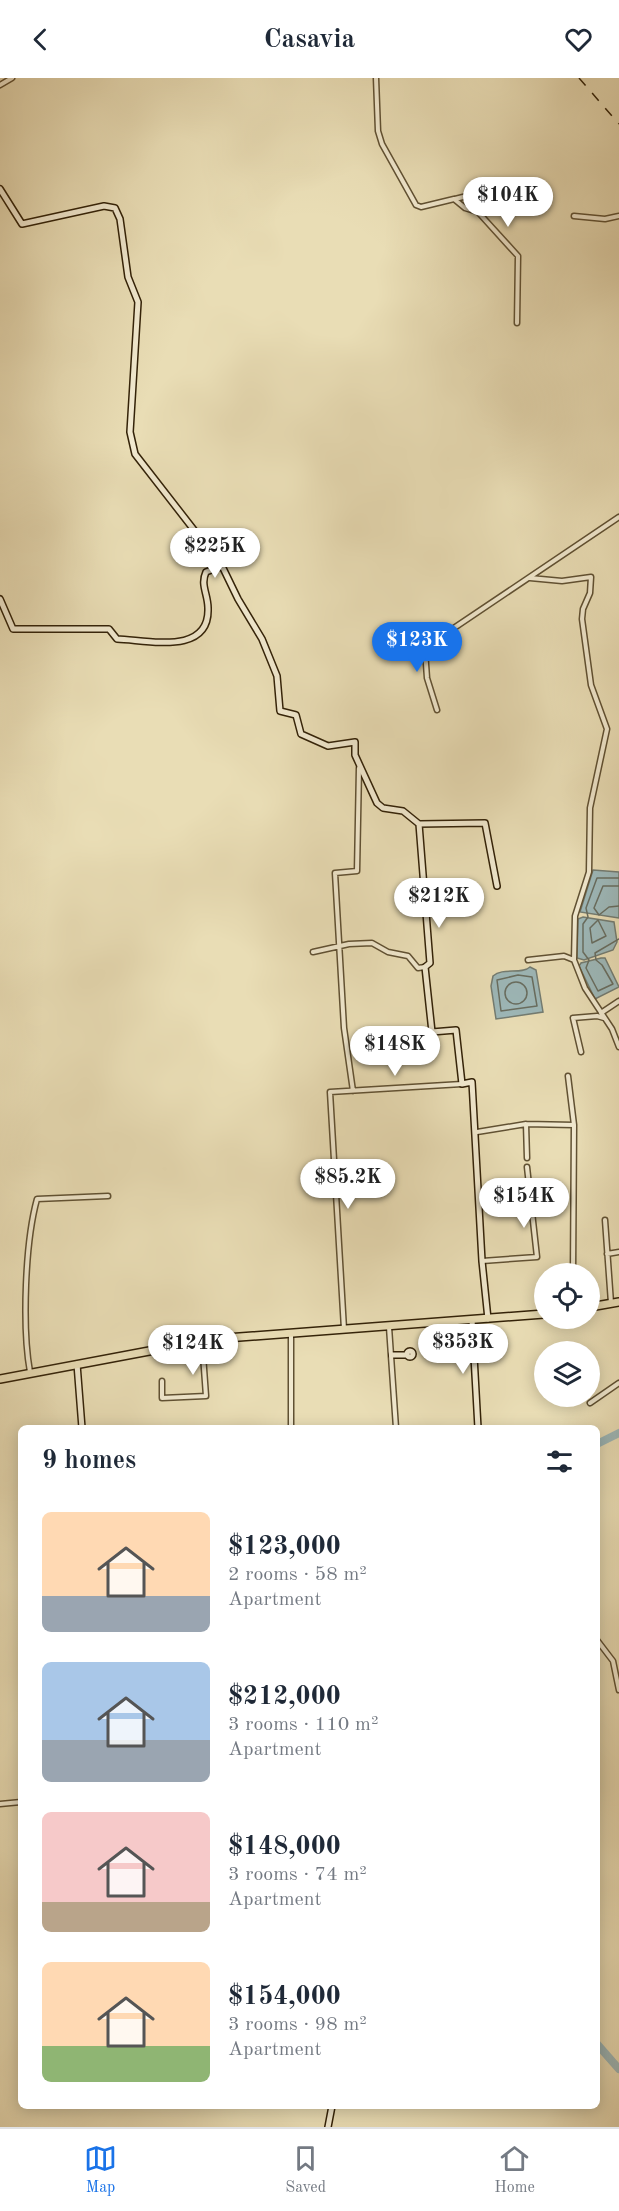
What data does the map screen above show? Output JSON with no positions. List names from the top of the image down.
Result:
{
  "page": {
    "header": "Casavia",
    "price": [
      "$104K",
      "$225K",
      "$123K",
      "$212K",
      "$148K",
      "$85.2K",
      "$154K",
      "$353K",
      "$124K"
    ],
    "heading": "9 homes",
    "list": [
      {
        "name": "$123,000",
        "note": "2 rooms · 58 m² · Apartment"
      },
      {
        "name": "$212,000",
        "note": "3 rooms · 110 m² · Apartment"
      },
      {
        "name": "$148,000",
        "note": "3 rooms · 74 m² · Apartment"
      },
      {
        "name": "$154,000",
        "note": "3 rooms · 98 m² · Apartment"
      }
    ],
    "tabs": ["Map", "Saved", "Home"]
  }
}
